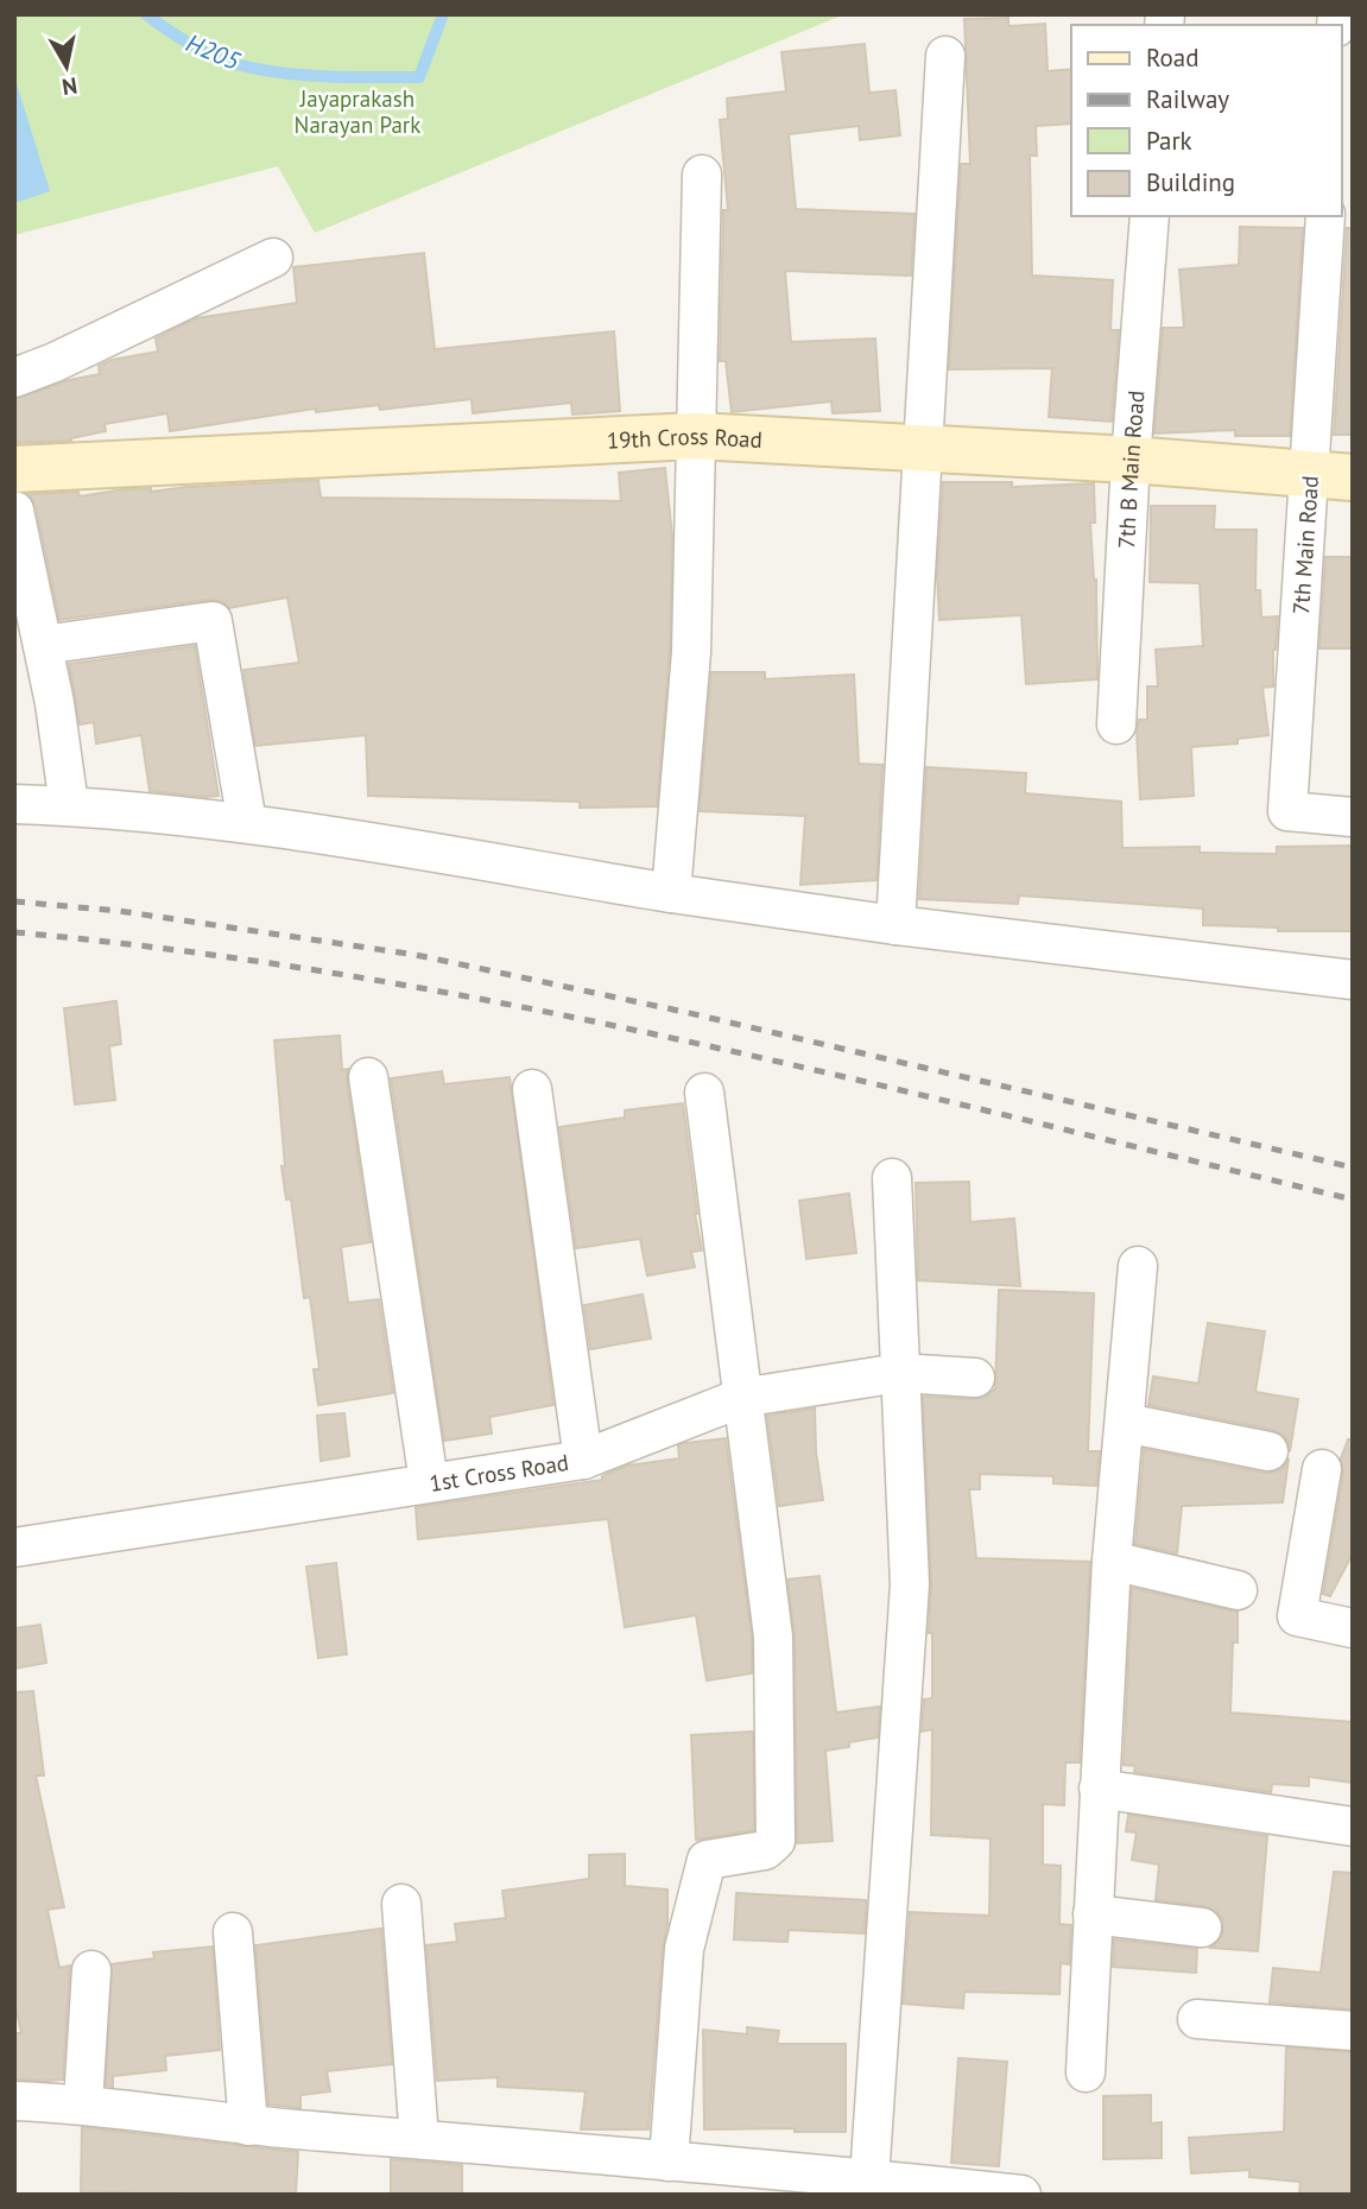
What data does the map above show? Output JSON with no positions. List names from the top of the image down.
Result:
{
  "streets": {
    "street": [
      "19th Cross Road",
      "7th B Main Road",
      "7th Main Road",
      "1st Cross Road"
    ]
  },
  "crossings": [
    ["19th Cross Road", "7th B Main Road"],
    ["19th Cross Road", "7th Main Road"]
  ],
  "water": ["H205"],
  "parks": ["Jayaprakash Narayan Park"],
  "legend": [
    "Road",
    "Railway",
    "Park",
    "Building"
  ],
  "north": "bottom"
}
